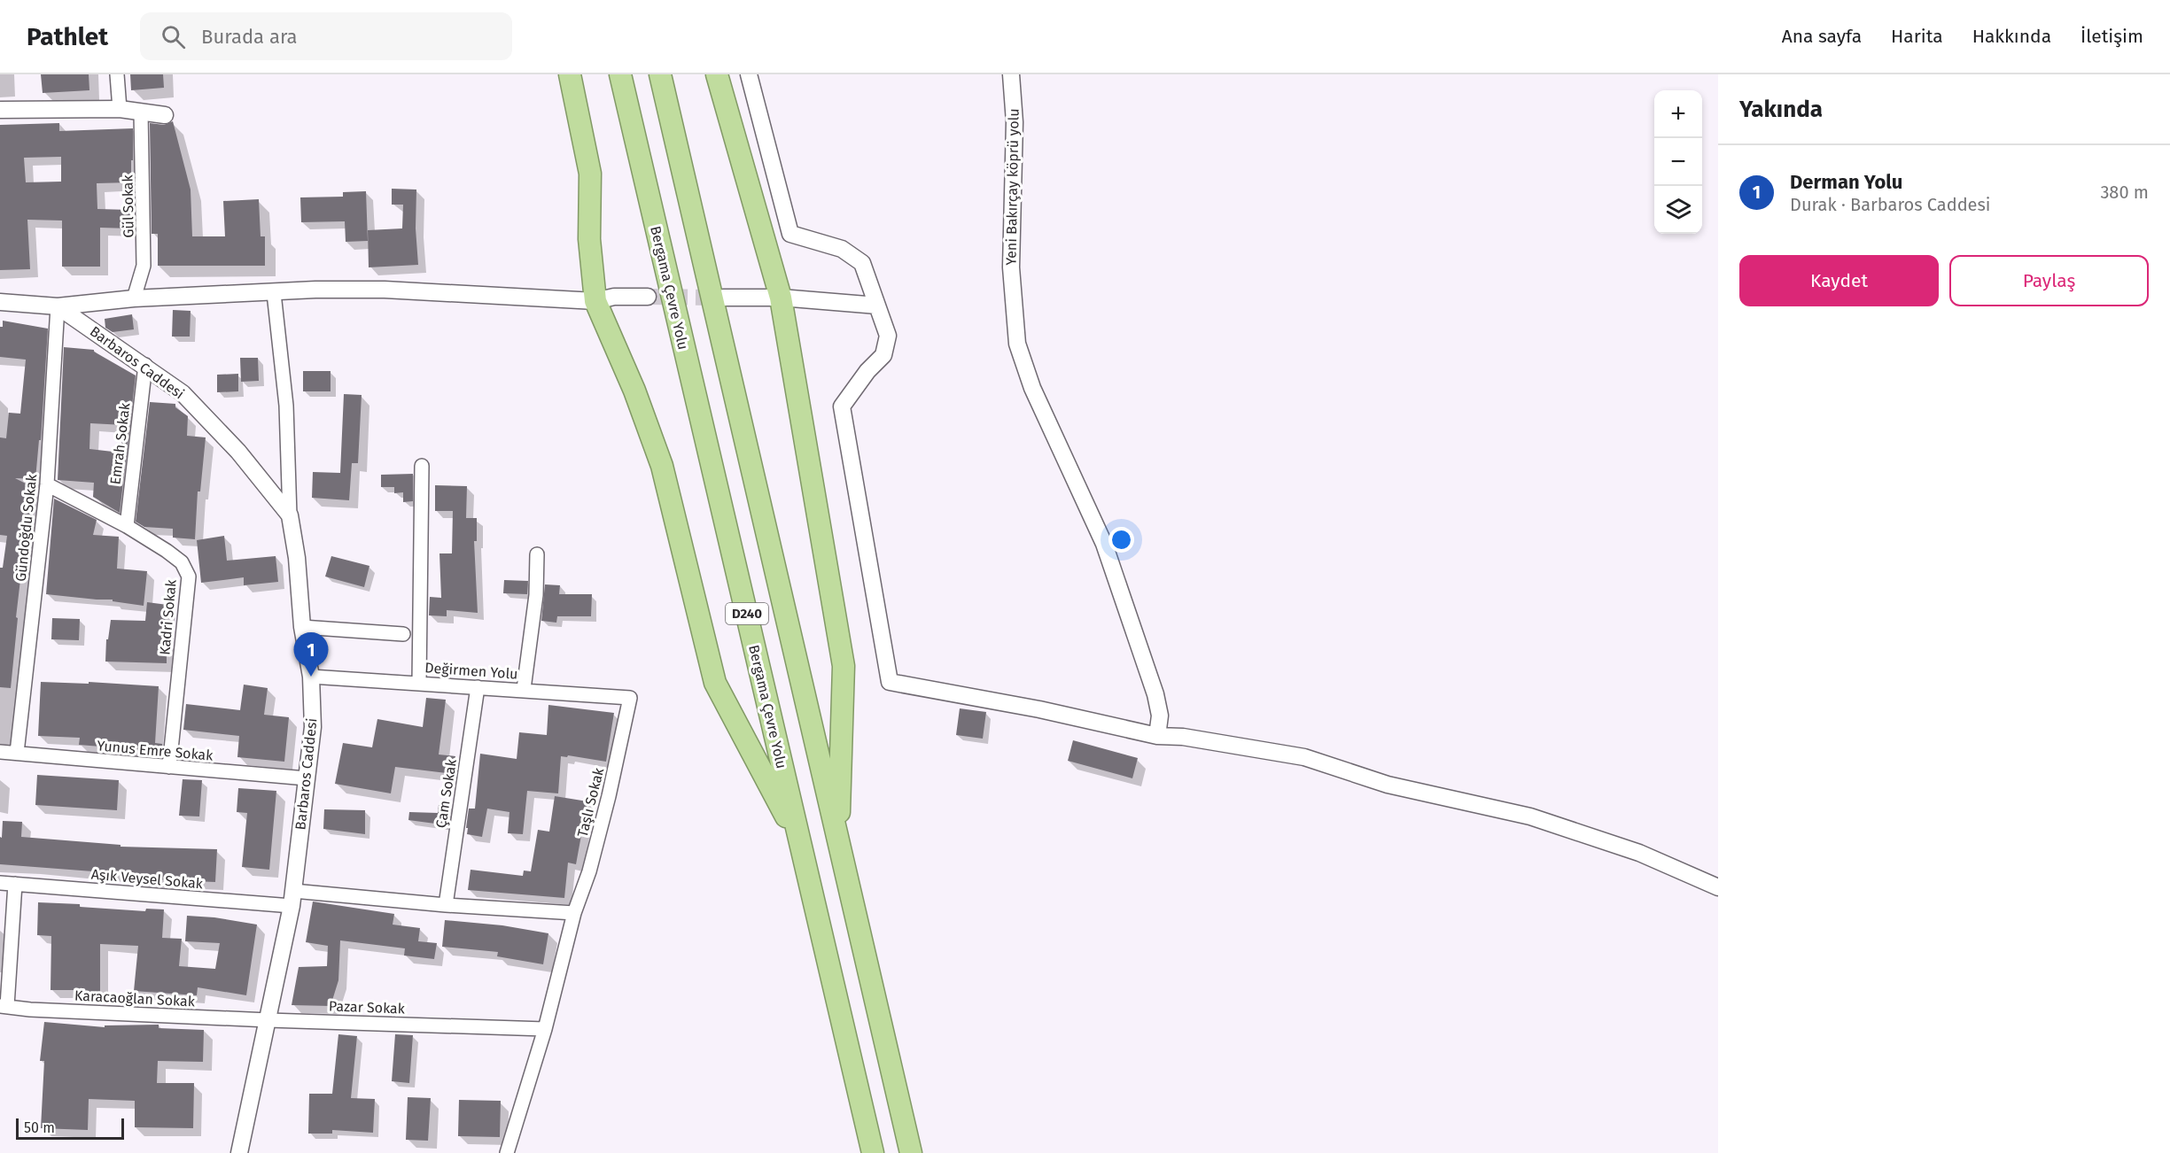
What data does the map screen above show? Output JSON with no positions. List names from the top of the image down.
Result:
{
  "streets": {
    "highway": ["Bergama Çevre Yolu", "D240"],
    "street": [
      "Yeni Bakırçay köprü yolu",
      "Gül Sokak",
      "Barbaros Caddesi",
      "Emrah Sokak",
      "Gündoğdu Sokak",
      "Kadri Sokak",
      "Değirmen Yolu",
      "Yunus Emre Sokak",
      "Çam Sokak",
      "Taşlı Sokak",
      "Aşık Veysel Sokak",
      "Karacaoğlan Sokak",
      "Pazar Sokak"
    ]
  },
  "crossings": [
    ["Barbaros Caddesi", "Emrah Sokak"],
    ["Barbaros Caddesi", "Gündoğdu Sokak"],
    ["Barbaros Caddesi", "Değirmen Yolu"],
    ["Barbaros Caddesi", "Yunus Emre Sokak"],
    ["Barbaros Caddesi", "Aşık Veysel Sokak"],
    ["Barbaros Caddesi", "Karacaoğlan Sokak"],
    ["Barbaros Caddesi", "Pazar Sokak"],
    ["Emrah Sokak", "Kadri Sokak"],
    ["Gündoğdu Sokak", "Kadri Sokak"],
    ["Gündoğdu Sokak", "Yunus Emre Sokak"],
    ["Kadri Sokak", "Yunus Emre Sokak"],
    ["Değirmen Yolu", "Çam Sokak"],
    ["Değirmen Yolu", "Taşlı Sokak"],
    ["Çam Sokak", "Aşık Veysel Sokak"],
    ["Taşlı Sokak", "Aşık Veysel Sokak"],
    ["Taşlı Sokak", "Pazar Sokak"],
    ["Karacaoğlan Sokak", "Pazar Sokak"]
  ],
  "scale_bar": "50 m",
  "page": {
    "header": "Pathlet",
    "search": "Burada ara",
    "nav": [
      "Ana sayfa",
      "Harita",
      "Hakkında",
      "İletişim"
    ],
    "heading": "Yakında",
    "map_buttons": ["+", "−"],
    "list": [
      {
        "mark": "1",
        "name": "Derman Yolu",
        "note": "Durak · Barbaros Caddesi",
        "value": "380 m"
      }
    ],
    "buttons": ["Kaydet", "Paylaş"],
    "pins": "1",
    "scale": "50 m"
  }
}
